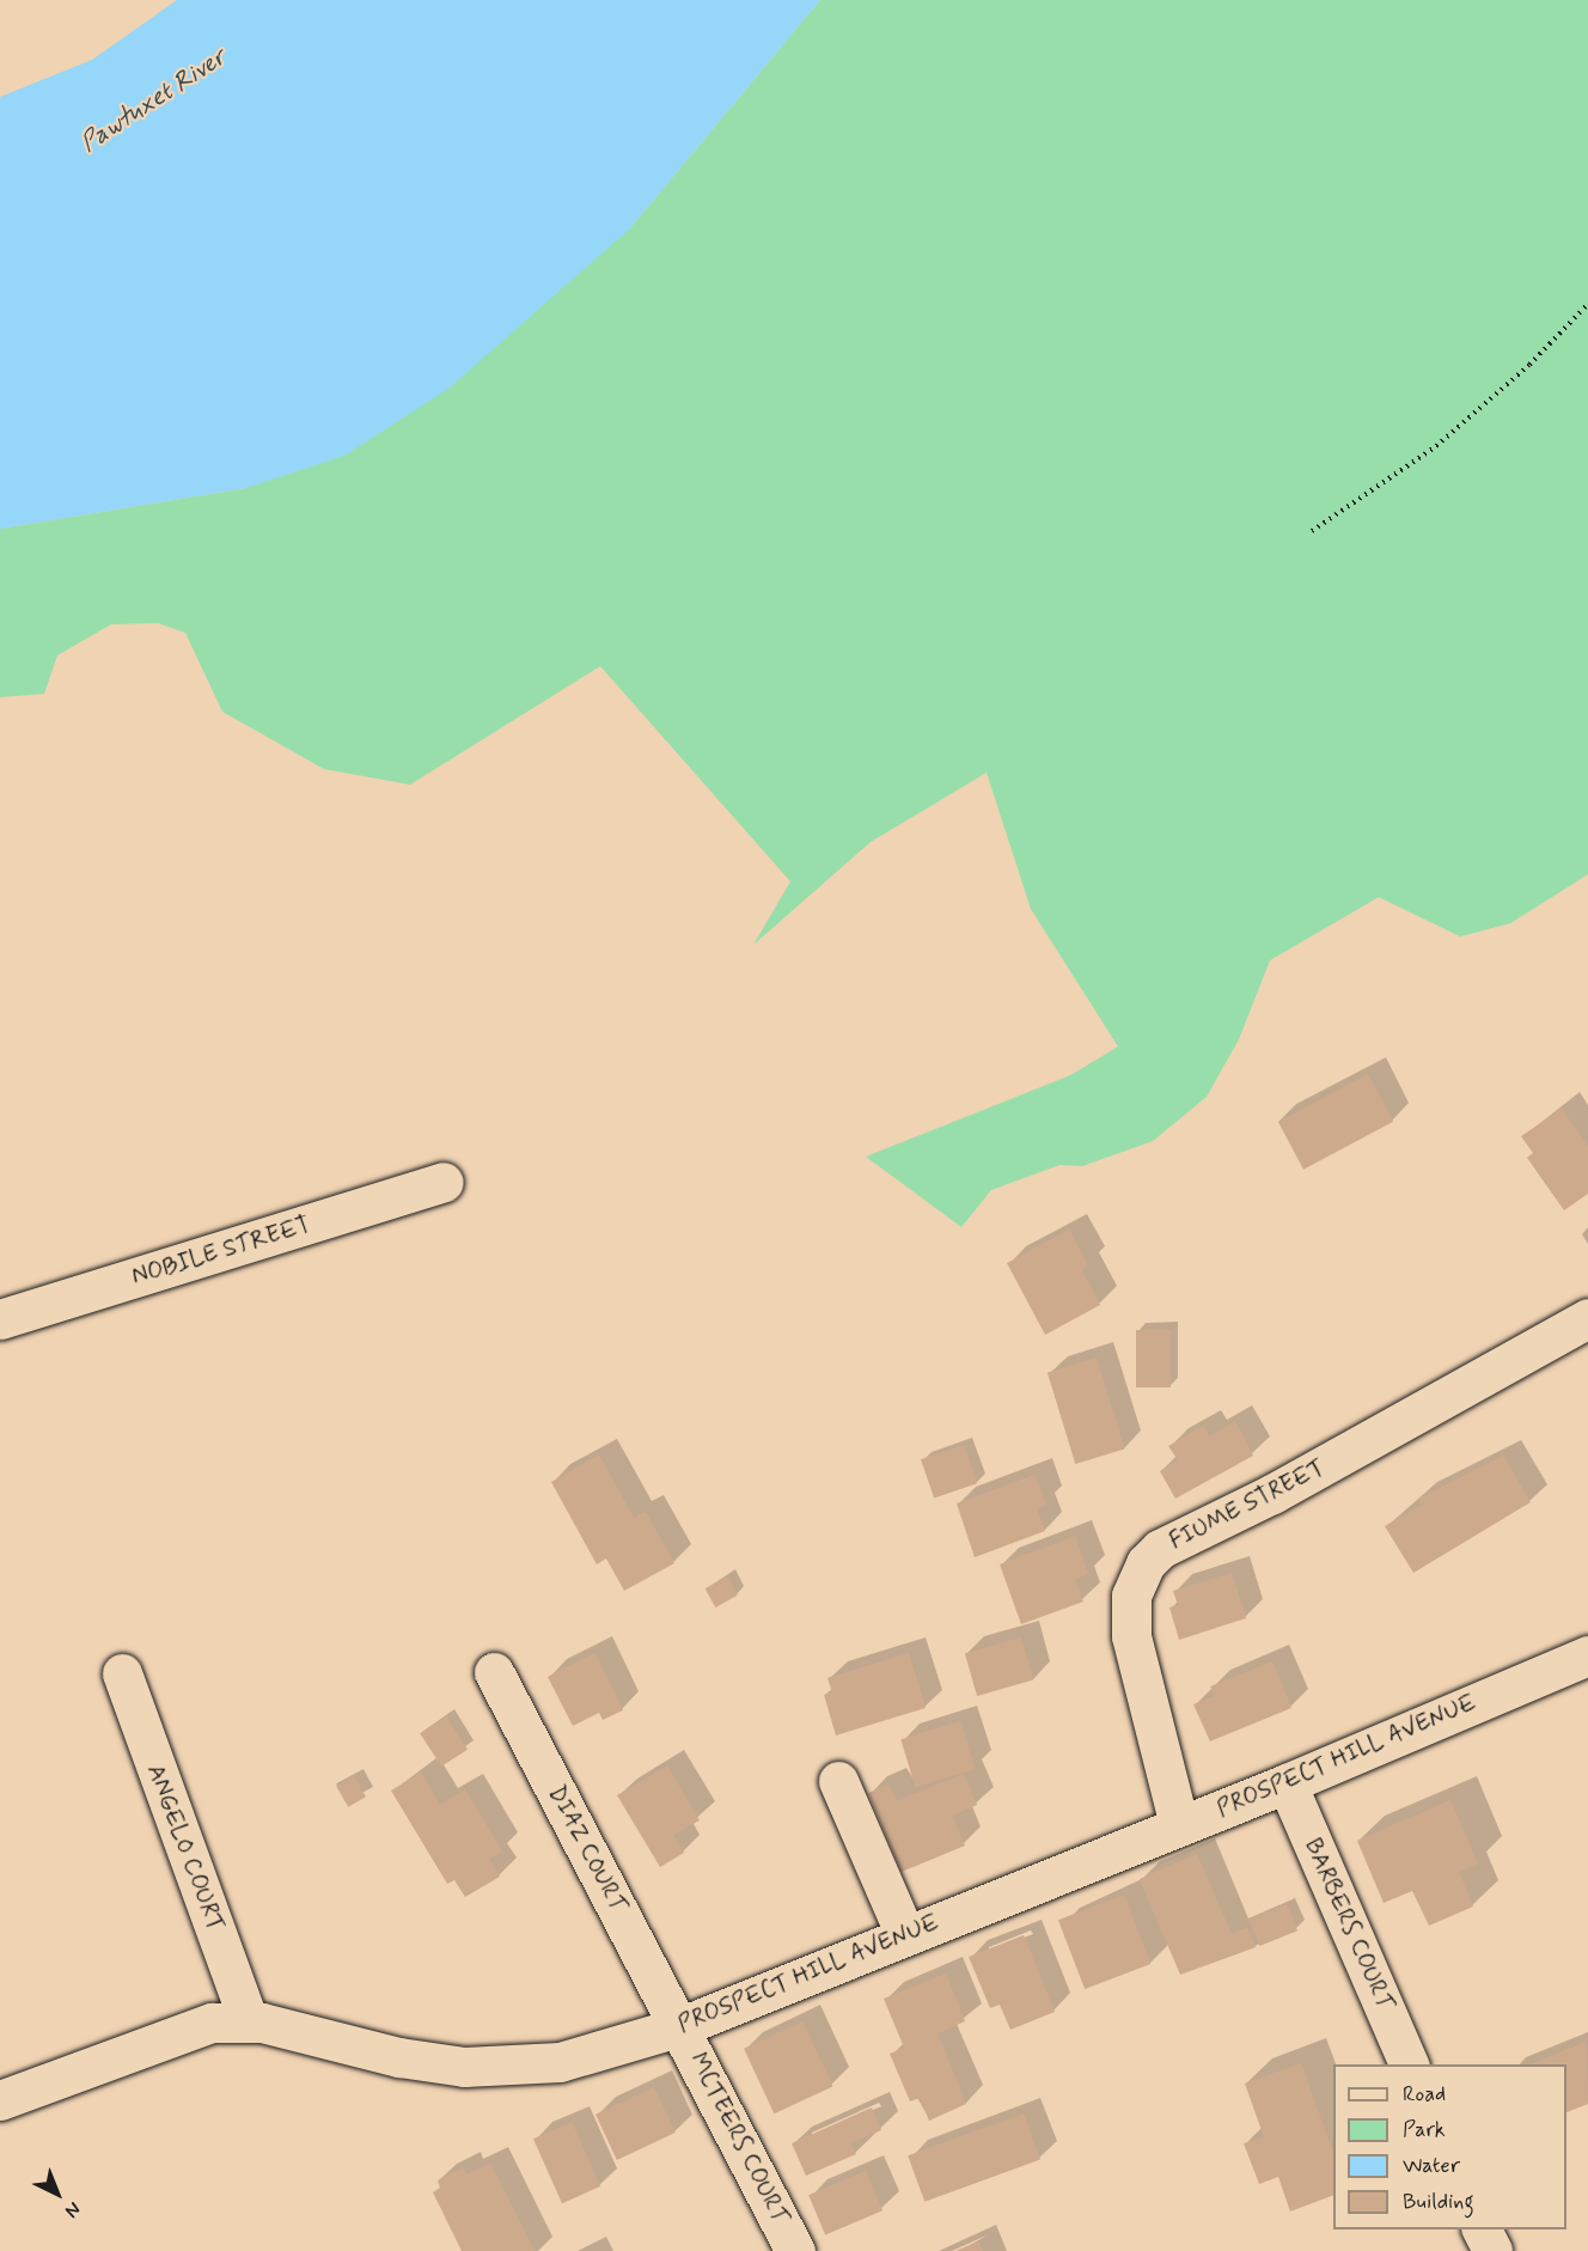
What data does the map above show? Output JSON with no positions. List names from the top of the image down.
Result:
{
  "streets": {
    "street": [
      "NOBILE STREET",
      "FIUME STREET",
      "PROSPECT HILL AVENUE",
      "ANGELO COURT",
      "DIAZ COURT",
      "BARBERS COURT",
      "MCTEERS COURT"
    ]
  },
  "crossings": [
    ["FIUME STREET", "PROSPECT HILL AVENUE"],
    ["PROSPECT HILL AVENUE", "ANGELO COURT"],
    ["PROSPECT HILL AVENUE", "DIAZ COURT"],
    ["PROSPECT HILL AVENUE", "BARBERS COURT"],
    ["PROSPECT HILL AVENUE", "MCTEERS COURT"],
    ["DIAZ COURT", "MCTEERS COURT"]
  ],
  "water": ["Pawtuxet River"],
  "legend": [
    "Road",
    "Park",
    "Water",
    "Building"
  ],
  "north": "bottom right"
}
